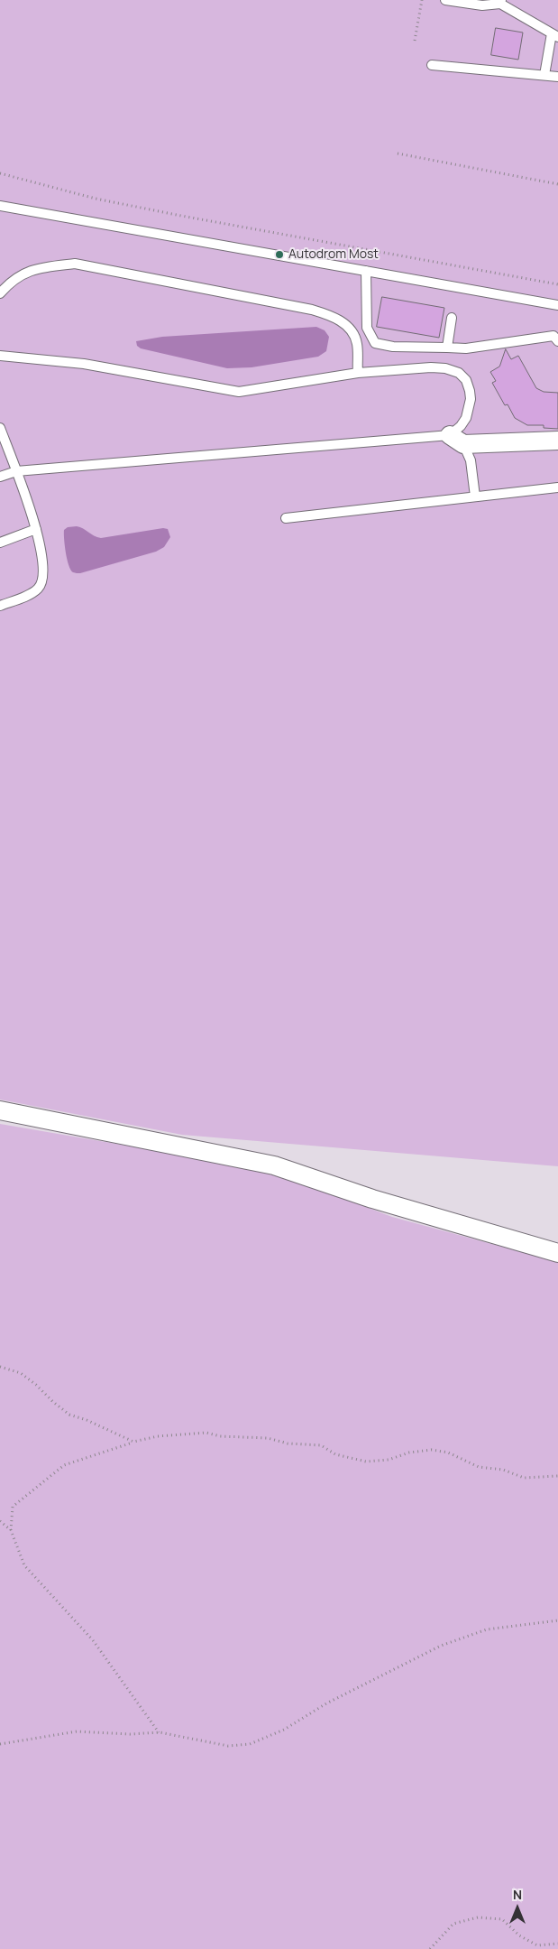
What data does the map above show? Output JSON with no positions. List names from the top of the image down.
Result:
{
  "places": ["Autodrom Most"],
  "north": "top"
}
